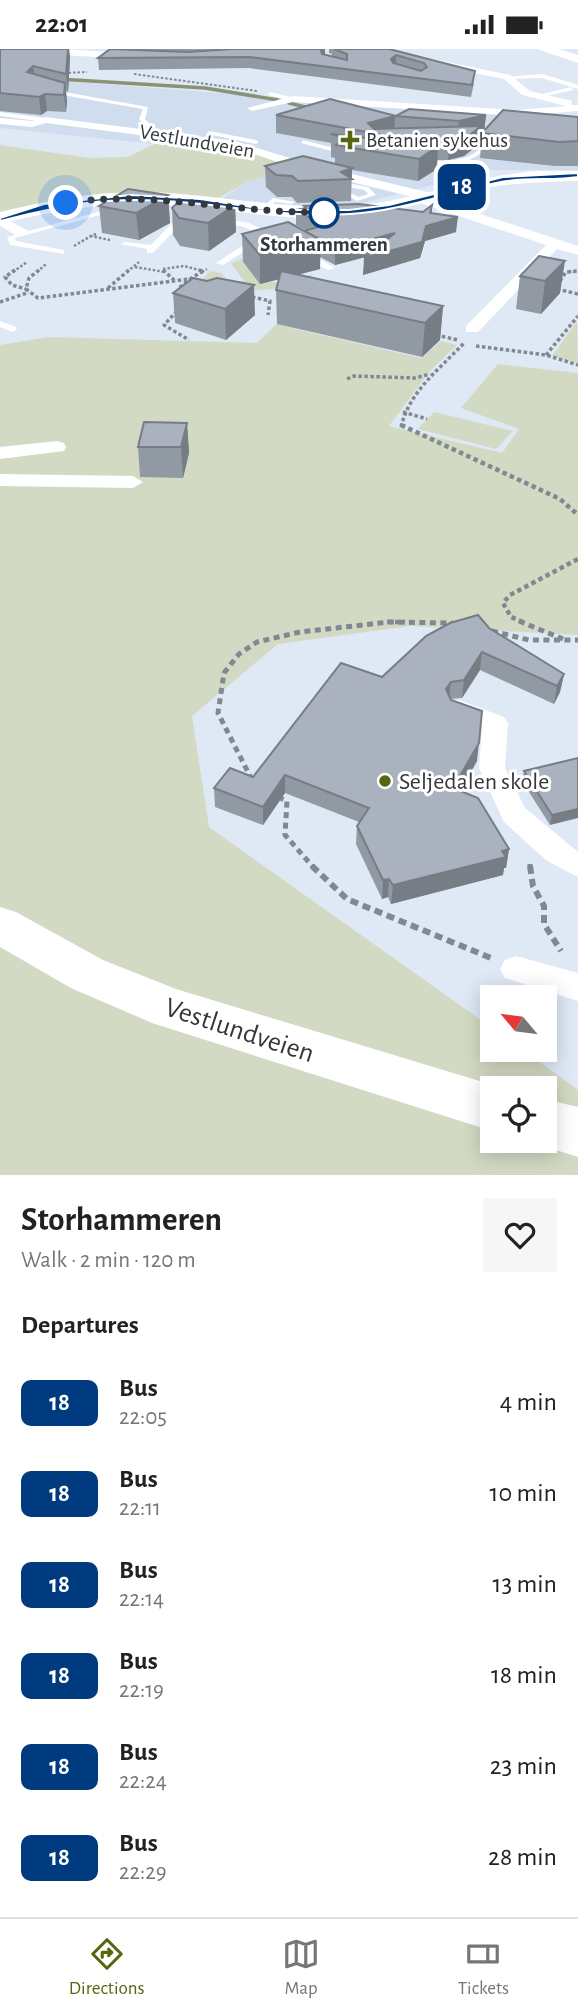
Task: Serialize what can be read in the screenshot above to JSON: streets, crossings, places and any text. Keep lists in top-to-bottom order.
{
  "streets": {
    "main road": ["Vestlundveien"]
  },
  "places": {
    "health": ["Betanien sykehus"],
    "other": ["Storhammeren", "Seljedalen skole"]
  },
  "lines": ["bus line 18"],
  "north": "top left",
  "page": {
    "status": "22:01",
    "on_map": "18",
    "heading": [
      ["Storhammeren", "Walk · 2 min · 120 m"],
      "Departures"
    ],
    "list": [
      {
        "mark": "18",
        "name": "Bus",
        "note": "22:05",
        "value": "4 min"
      },
      {
        "mark": "18",
        "name": "Bus",
        "note": "22:11",
        "value": "10 min"
      },
      {
        "mark": "18",
        "name": "Bus",
        "note": "22:14",
        "value": "13 min"
      },
      {
        "mark": "18",
        "name": "Bus",
        "note": "22:19",
        "value": "18 min"
      },
      {
        "mark": "18",
        "name": "Bus",
        "note": "22:24",
        "value": "23 min"
      },
      {
        "mark": "18",
        "name": "Bus",
        "note": "22:29",
        "value": "28 min"
      }
    ],
    "tabs": ["Directions", "Map", "Tickets"]
  }
}
